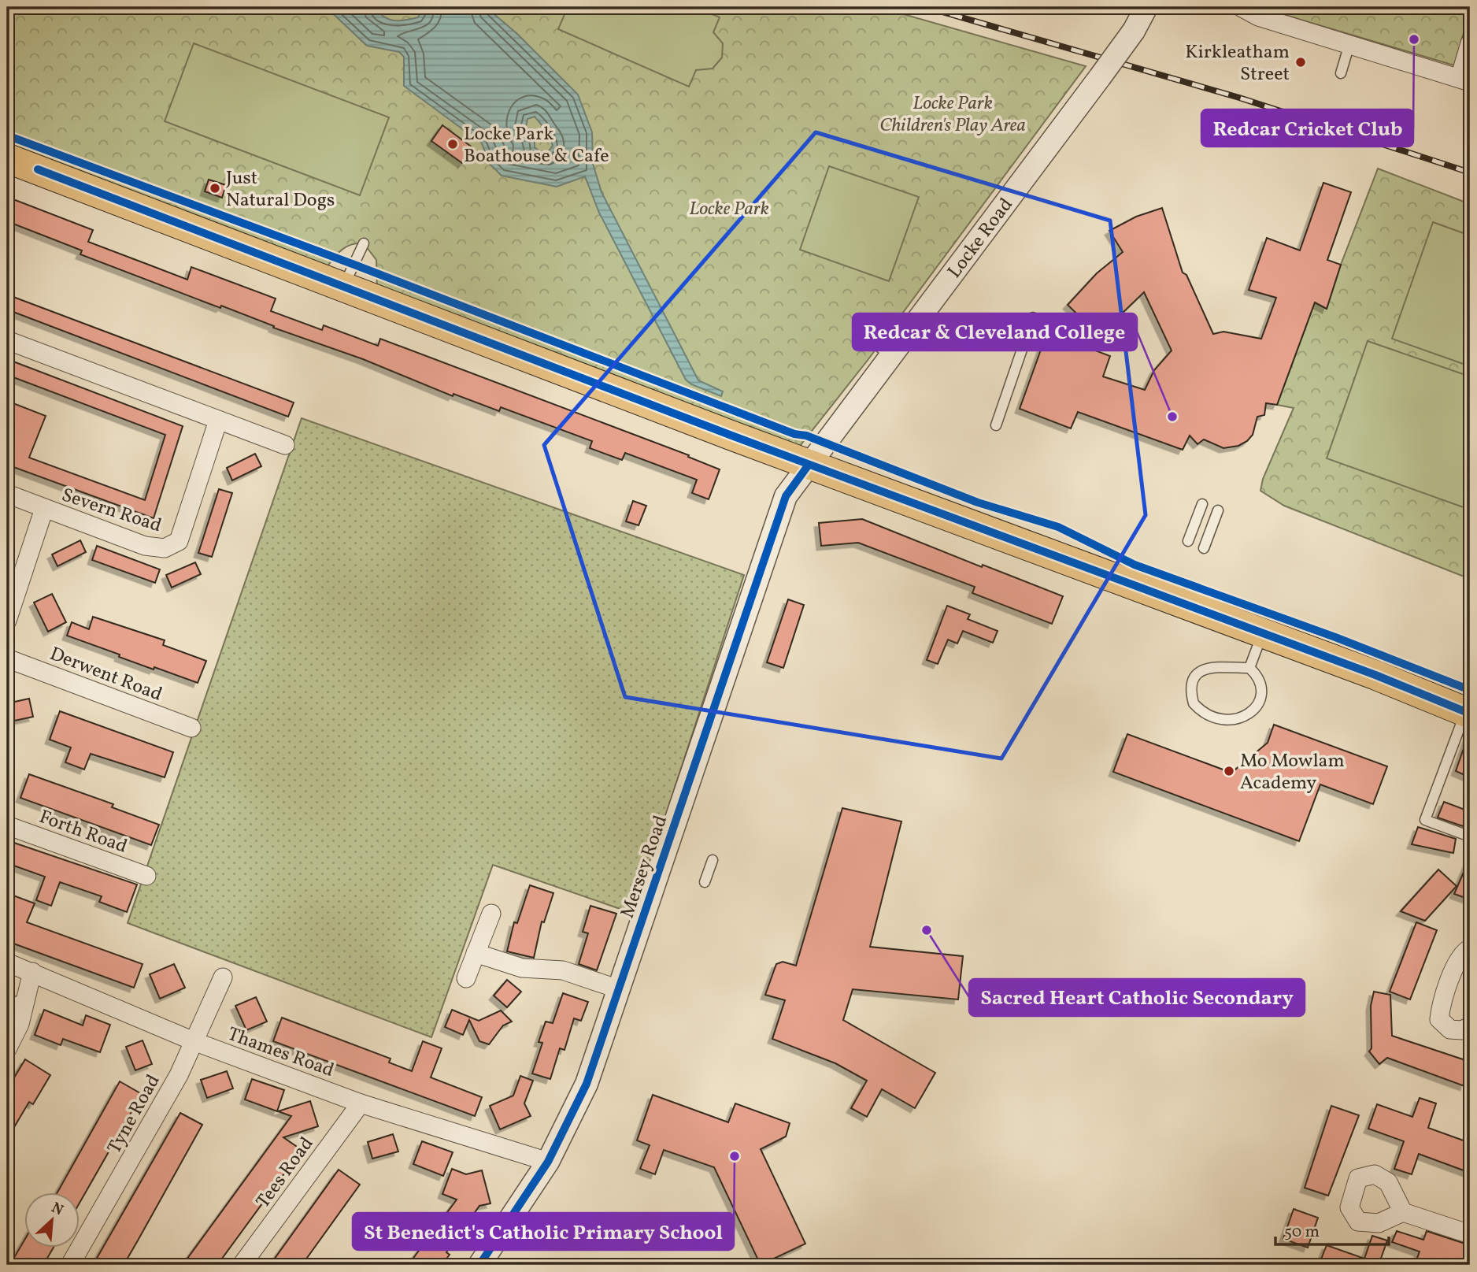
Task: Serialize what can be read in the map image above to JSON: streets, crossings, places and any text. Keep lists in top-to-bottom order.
{
  "streets": {
    "street": [
      "Locke Road",
      "Severn Road",
      "Derwent Road",
      "Forth Road",
      "Mersey Road",
      "Thames Road",
      "Tyne Road",
      "Tees Road"
    ]
  },
  "crossings": [
    ["Locke Road", "Mersey Road"],
    ["Mersey Road", "Thames Road"],
    ["Thames Road", "Tyne Road"],
    ["Thames Road", "Tees Road"]
  ],
  "parks": ["Locke Park Children's Play Area", "Locke Park"],
  "places": [
    "Redcar Cricket Club",
    "Kirkleatham Street",
    "Locke Park Boathouse & Cafe",
    "Just Natural Dogs",
    "Redcar & Cleveland College",
    "Mo Mowlam Academy",
    "Sacred Heart Catholic Secondary",
    "St Benedict's Catholic Primary School"
  ],
  "scale_bar": "50 m",
  "north": "top right"
}
